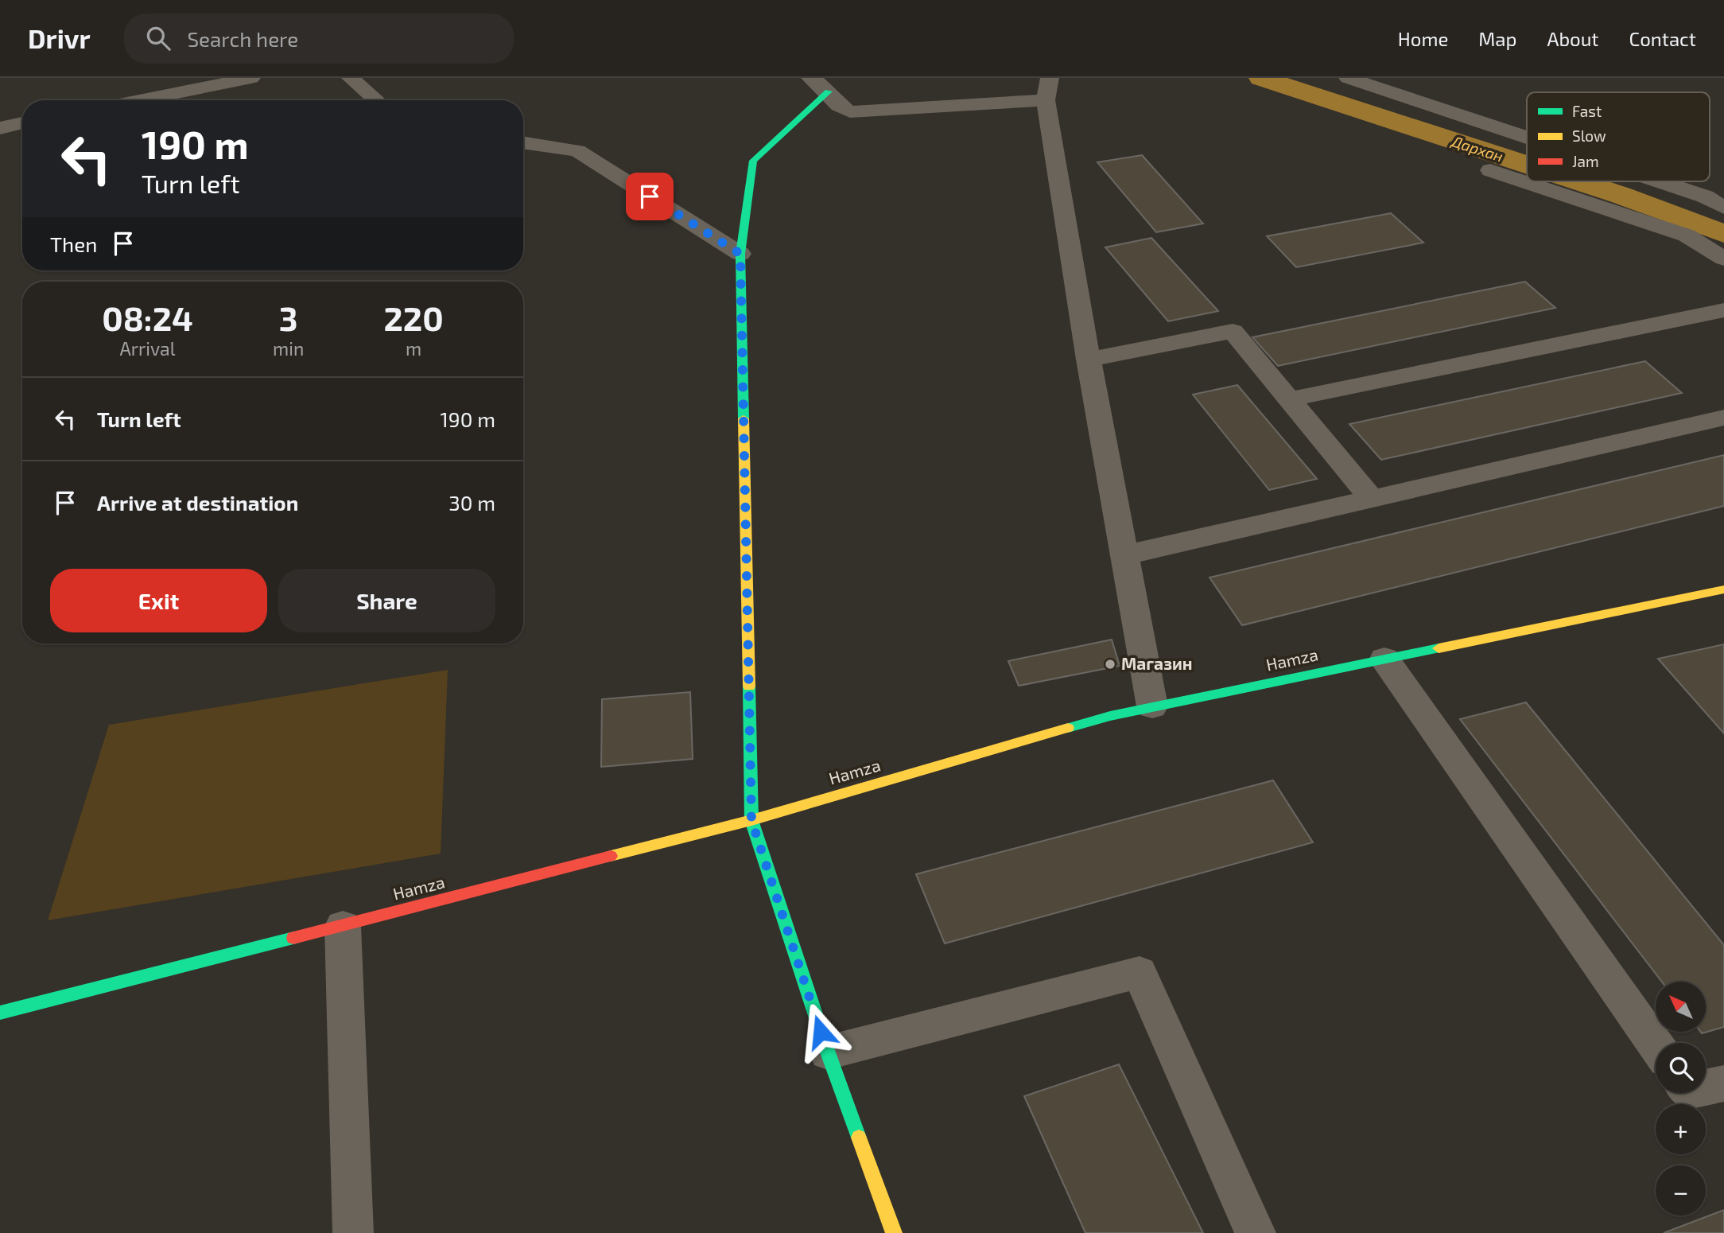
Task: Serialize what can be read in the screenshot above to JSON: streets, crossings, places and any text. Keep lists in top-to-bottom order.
{
  "streets": {
    "street": ["Hamza"]
  },
  "water": ["Дархан"],
  "places": ["Магазин"],
  "legend": ["Fast", "Slow", "Jam"],
  "north": "top left",
  "page": {
    "header": "Drivr",
    "search": "Search here",
    "nav": [
      "Home",
      "Map",
      "About",
      "Contact"
    ],
    "turn": ["190 m", "Turn left"],
    "then": "Then",
    "eta": [
      "08:24",
      "Arrival",
      "3",
      "min",
      "220",
      "m"
    ],
    "list": [
      {
        "name": "Turn left",
        "value": "190 m"
      },
      {
        "name": "Arrive at destination",
        "value": "30 m"
      }
    ],
    "buttons": ["Exit", "Share"],
    "map_buttons": ["+", "−"]
  }
}
